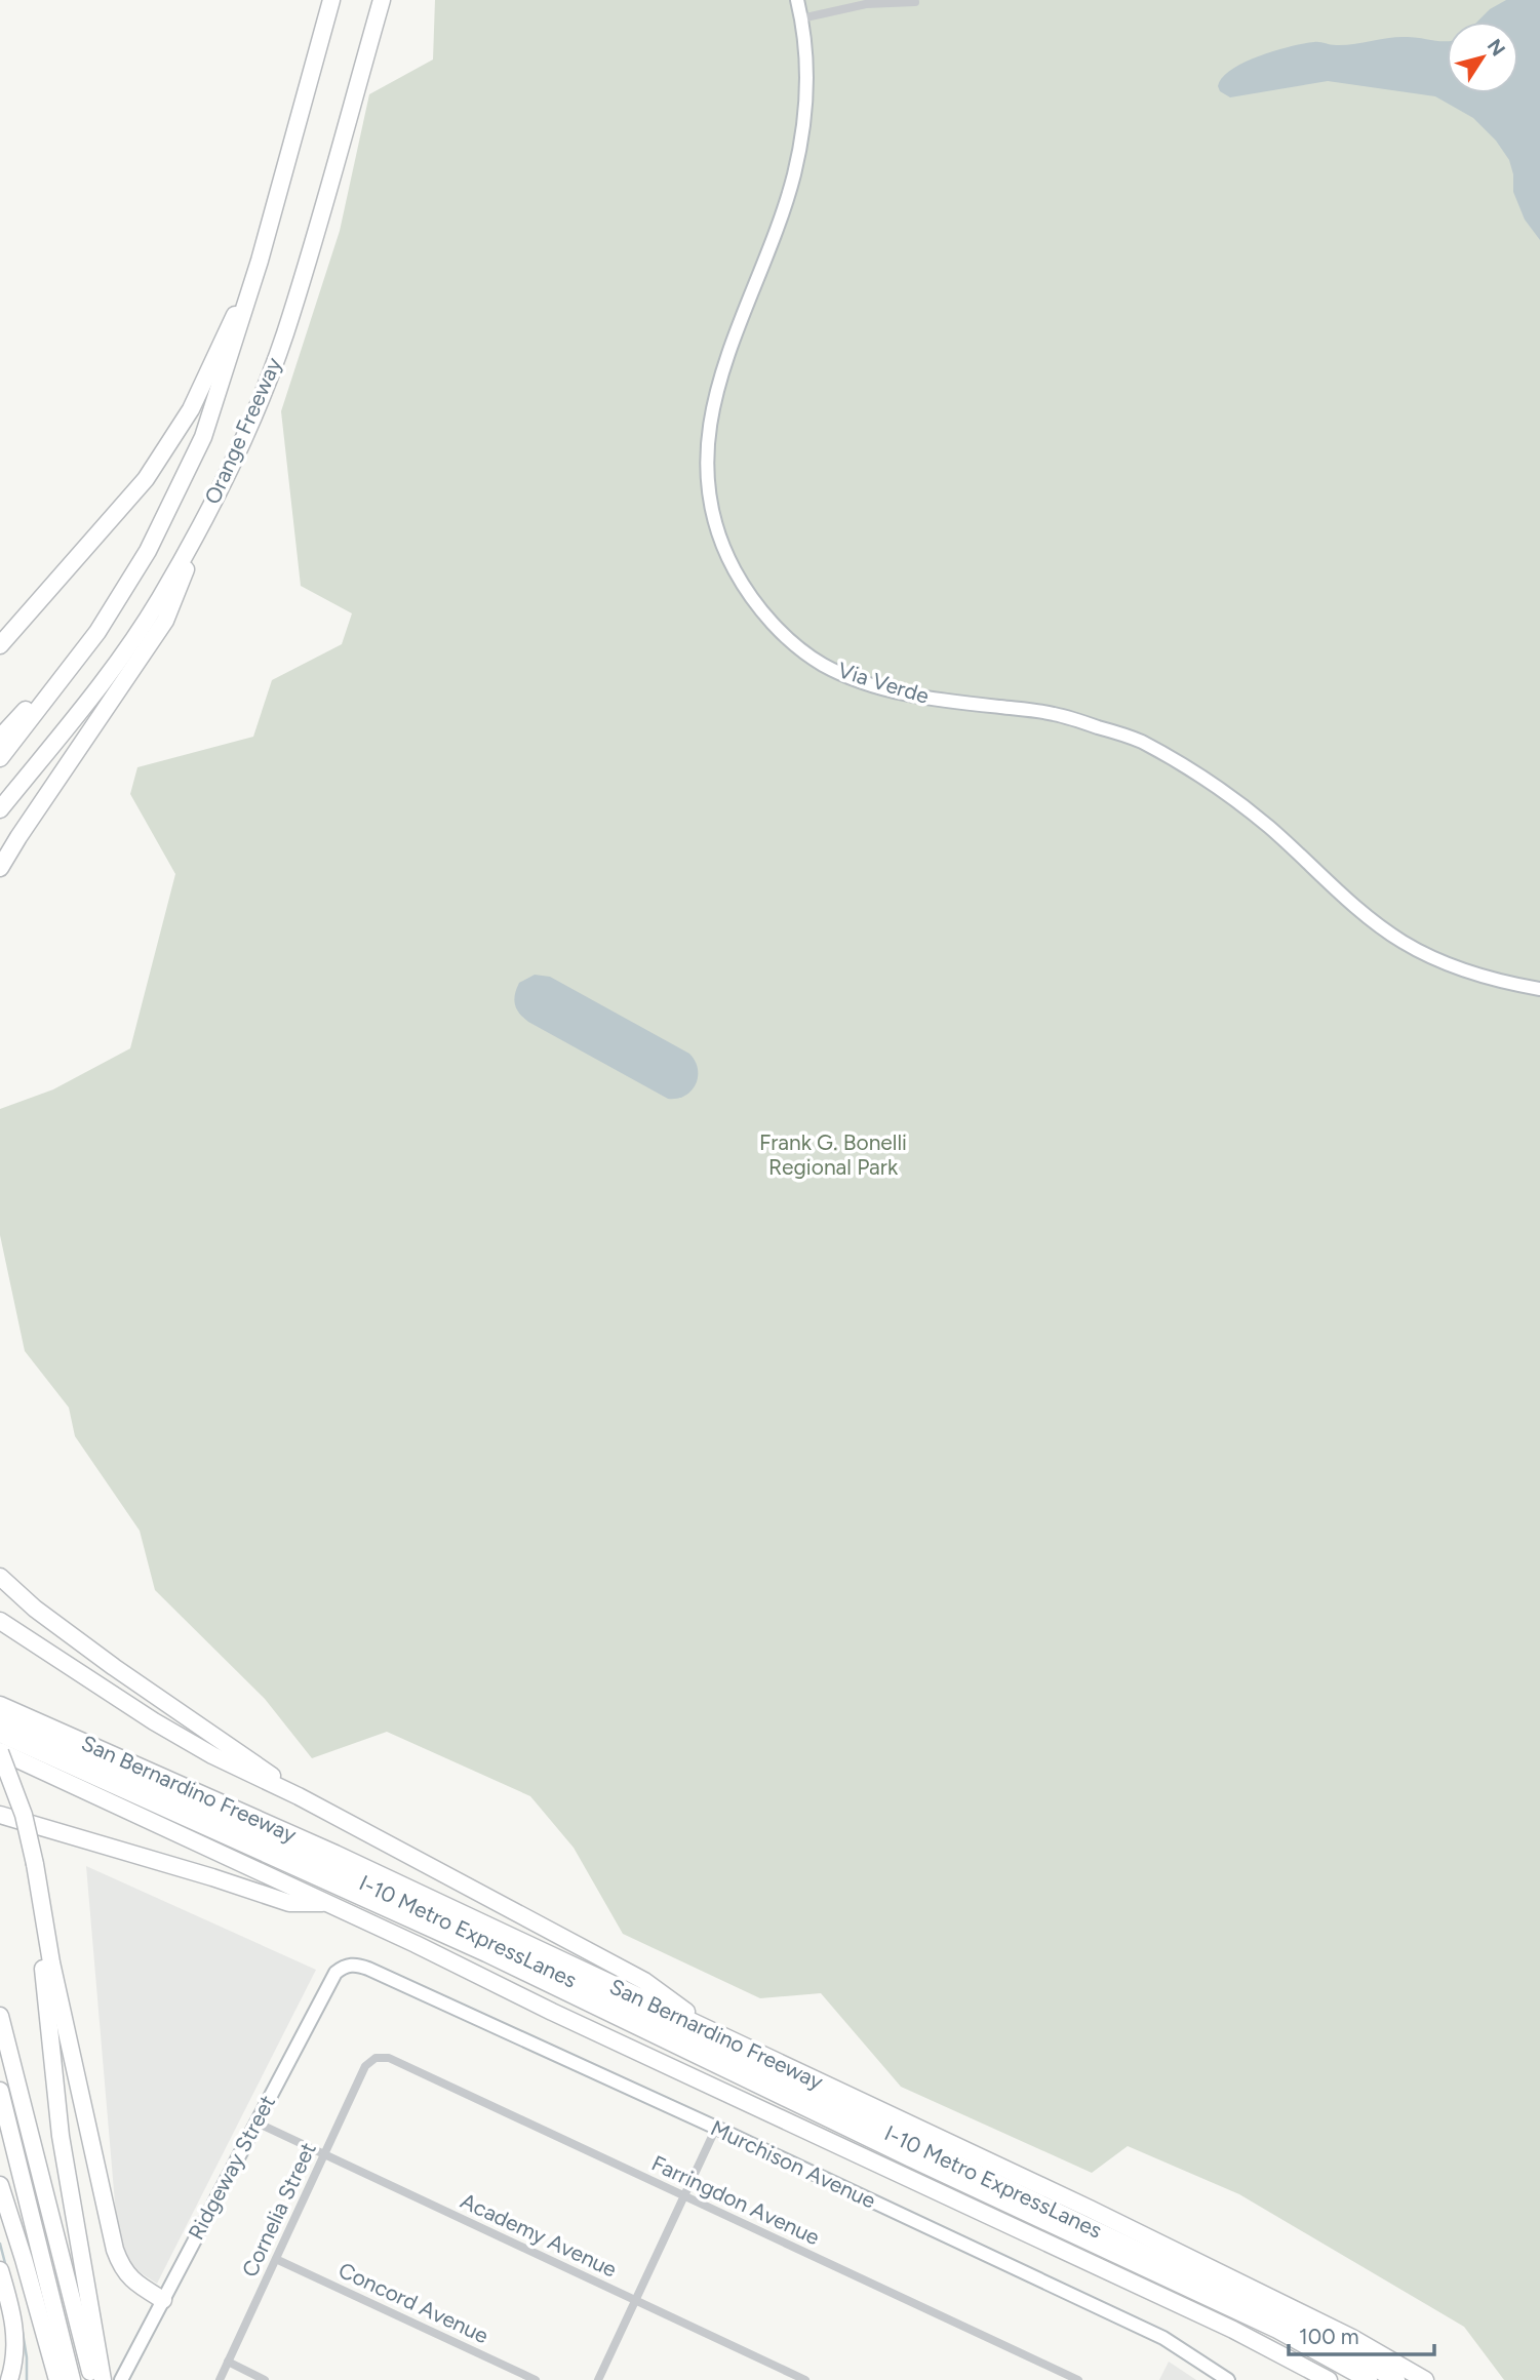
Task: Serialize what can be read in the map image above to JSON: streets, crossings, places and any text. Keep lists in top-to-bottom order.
{
  "streets": {
    "highway": ["Orange Freeway", "San Bernardino Freeway", "I-10 Metro ExpressLanes"],
    "main road": ["Via Verde", "Murchison Avenue", "Ridgeway Street"],
    "street": [
      "Farringdon Avenue",
      "Cornelia Street",
      "Academy Avenue",
      "Concord Avenue"
    ]
  },
  "crossings": [
    ["Murchison Avenue", "Ridgeway Street"],
    ["Ridgeway Street", "Academy Avenue"],
    ["Farringdon Avenue", "Cornelia Street"],
    ["Cornelia Street", "Academy Avenue"],
    ["Cornelia Street", "Concord Avenue"]
  ],
  "parks": ["Frank G. Bonelli Regional Park"],
  "scale_bar": "100 m",
  "north": "top right"
}
